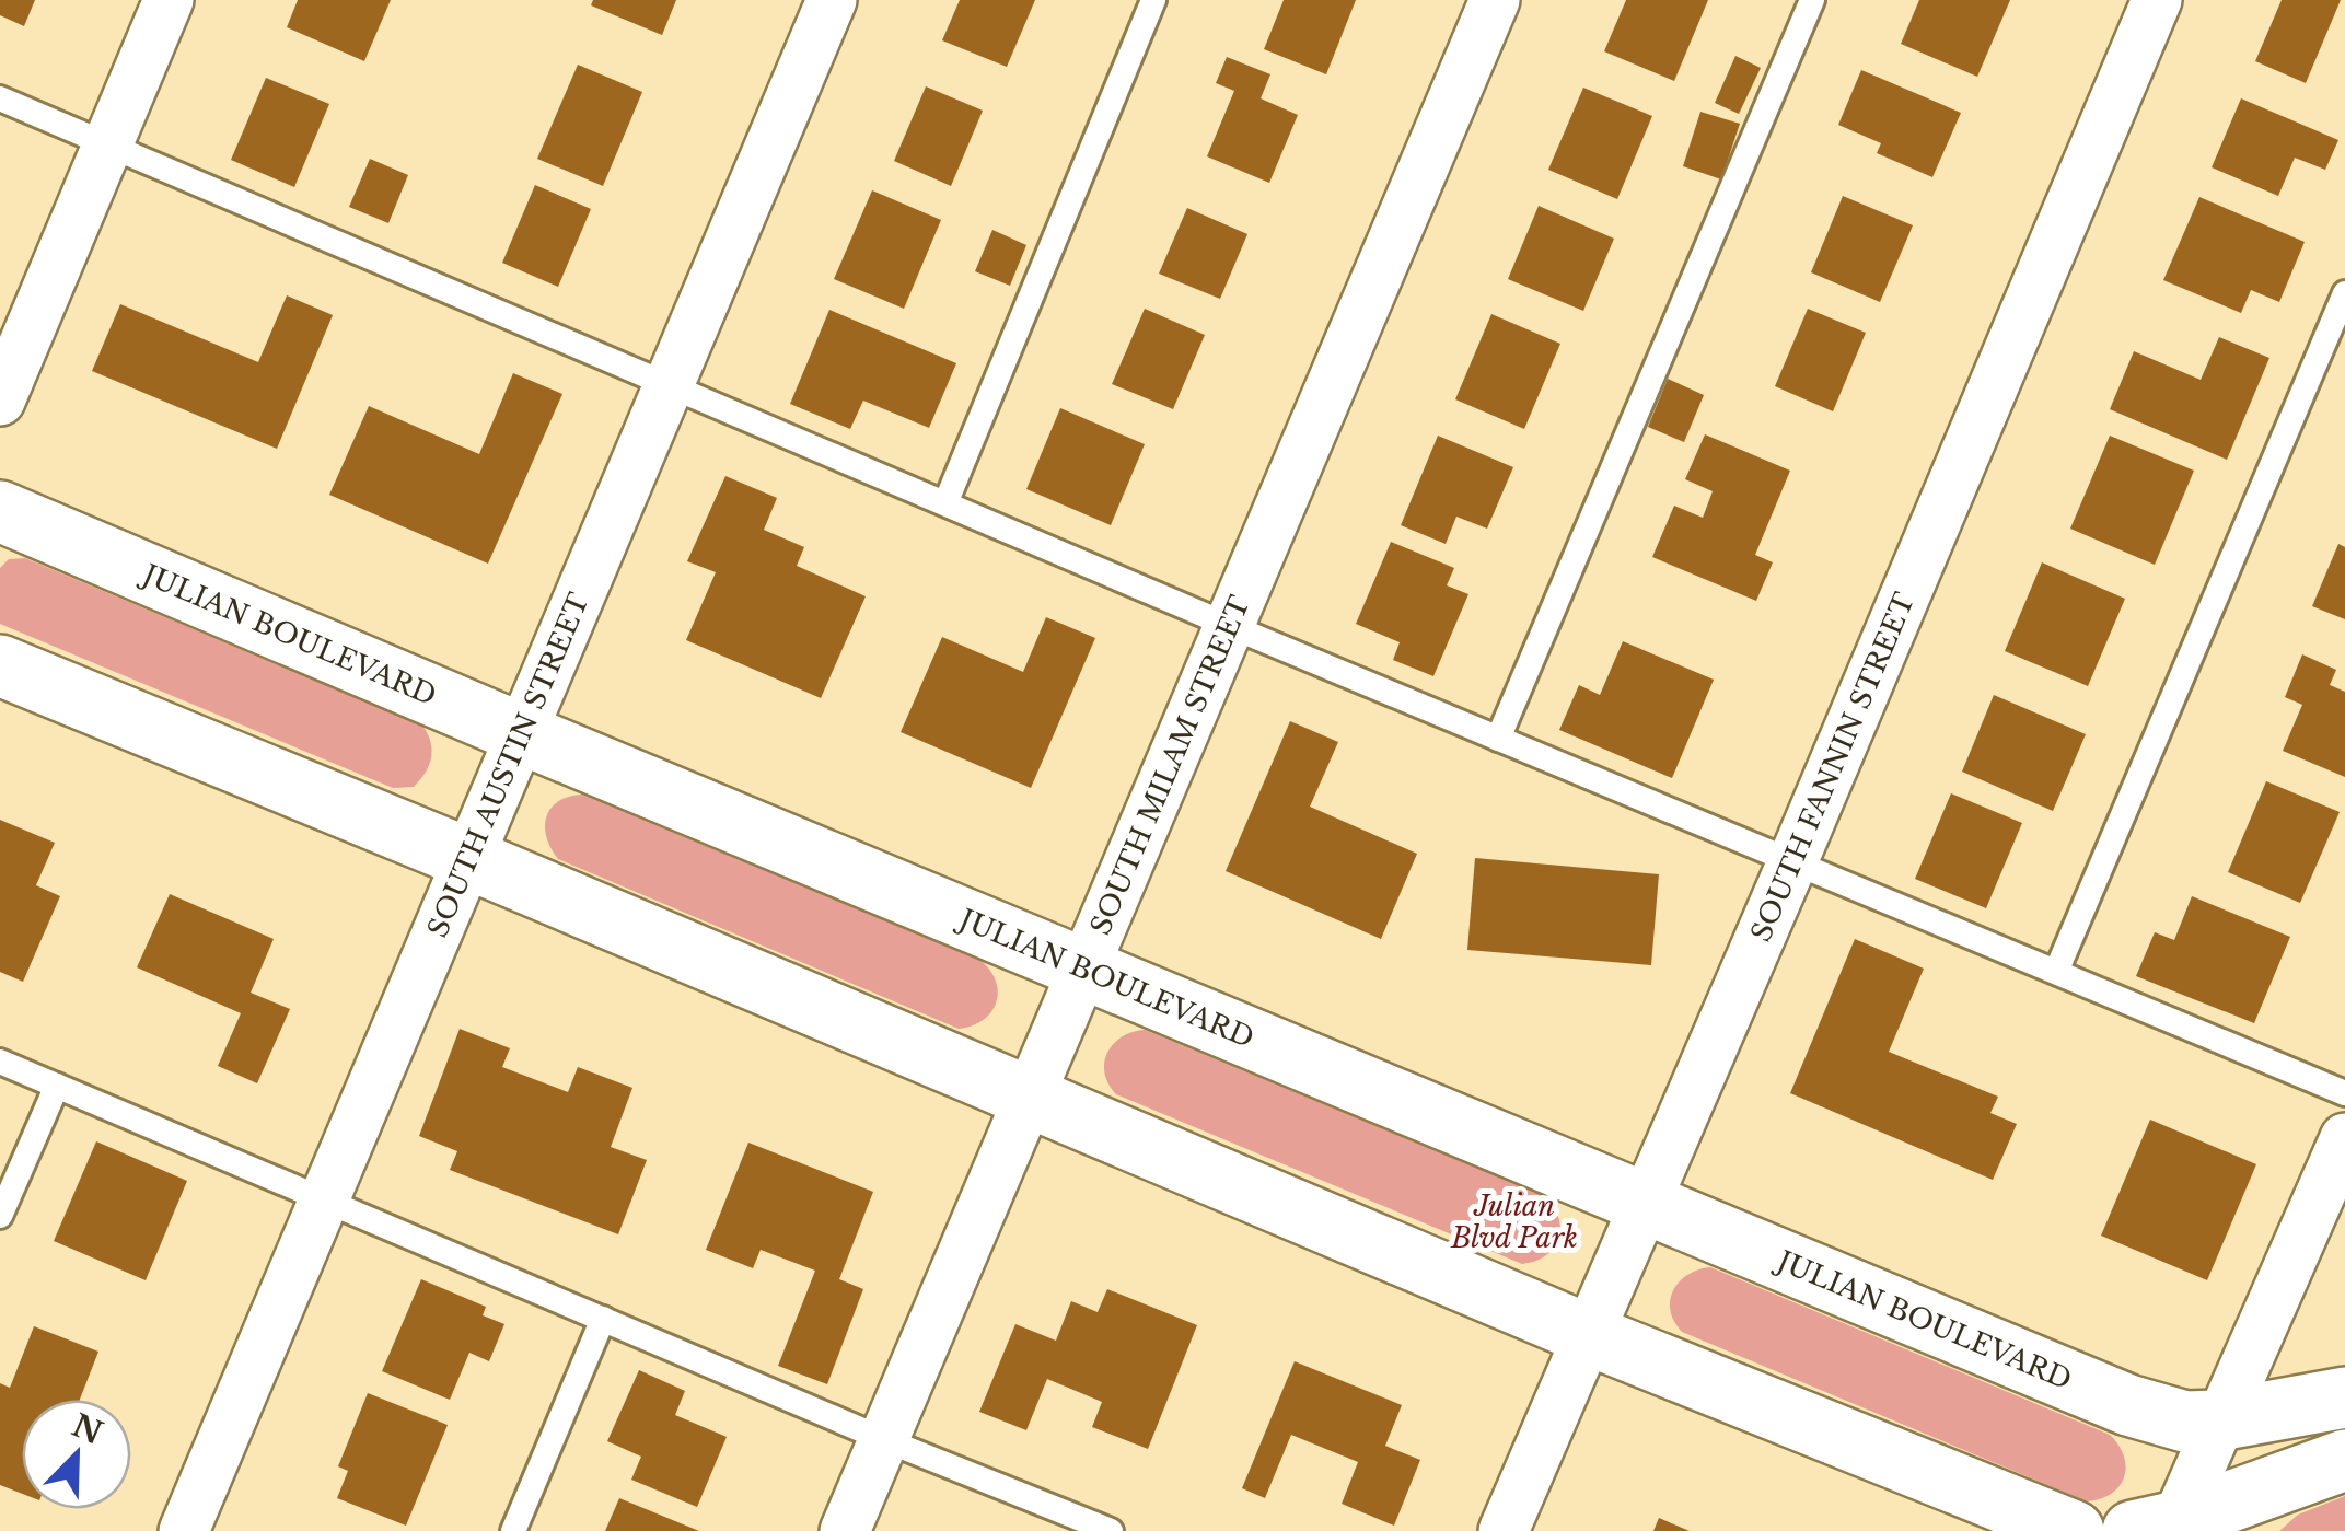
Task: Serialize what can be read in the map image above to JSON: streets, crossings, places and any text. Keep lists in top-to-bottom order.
{
  "streets": {
    "street": [
      "JULIAN BOULEVARD",
      "SOUTH AUSTIN STREET",
      "SOUTH MILAM STREET",
      "SOUTH FANNIN STREET"
    ]
  },
  "crossings": [
    ["JULIAN BOULEVARD", "SOUTH AUSTIN STREET"],
    ["JULIAN BOULEVARD", "SOUTH MILAM STREET"],
    ["JULIAN BOULEVARD", "SOUTH FANNIN STREET"]
  ],
  "parks": ["Julian Blvd Park"],
  "north": "top right"
}
